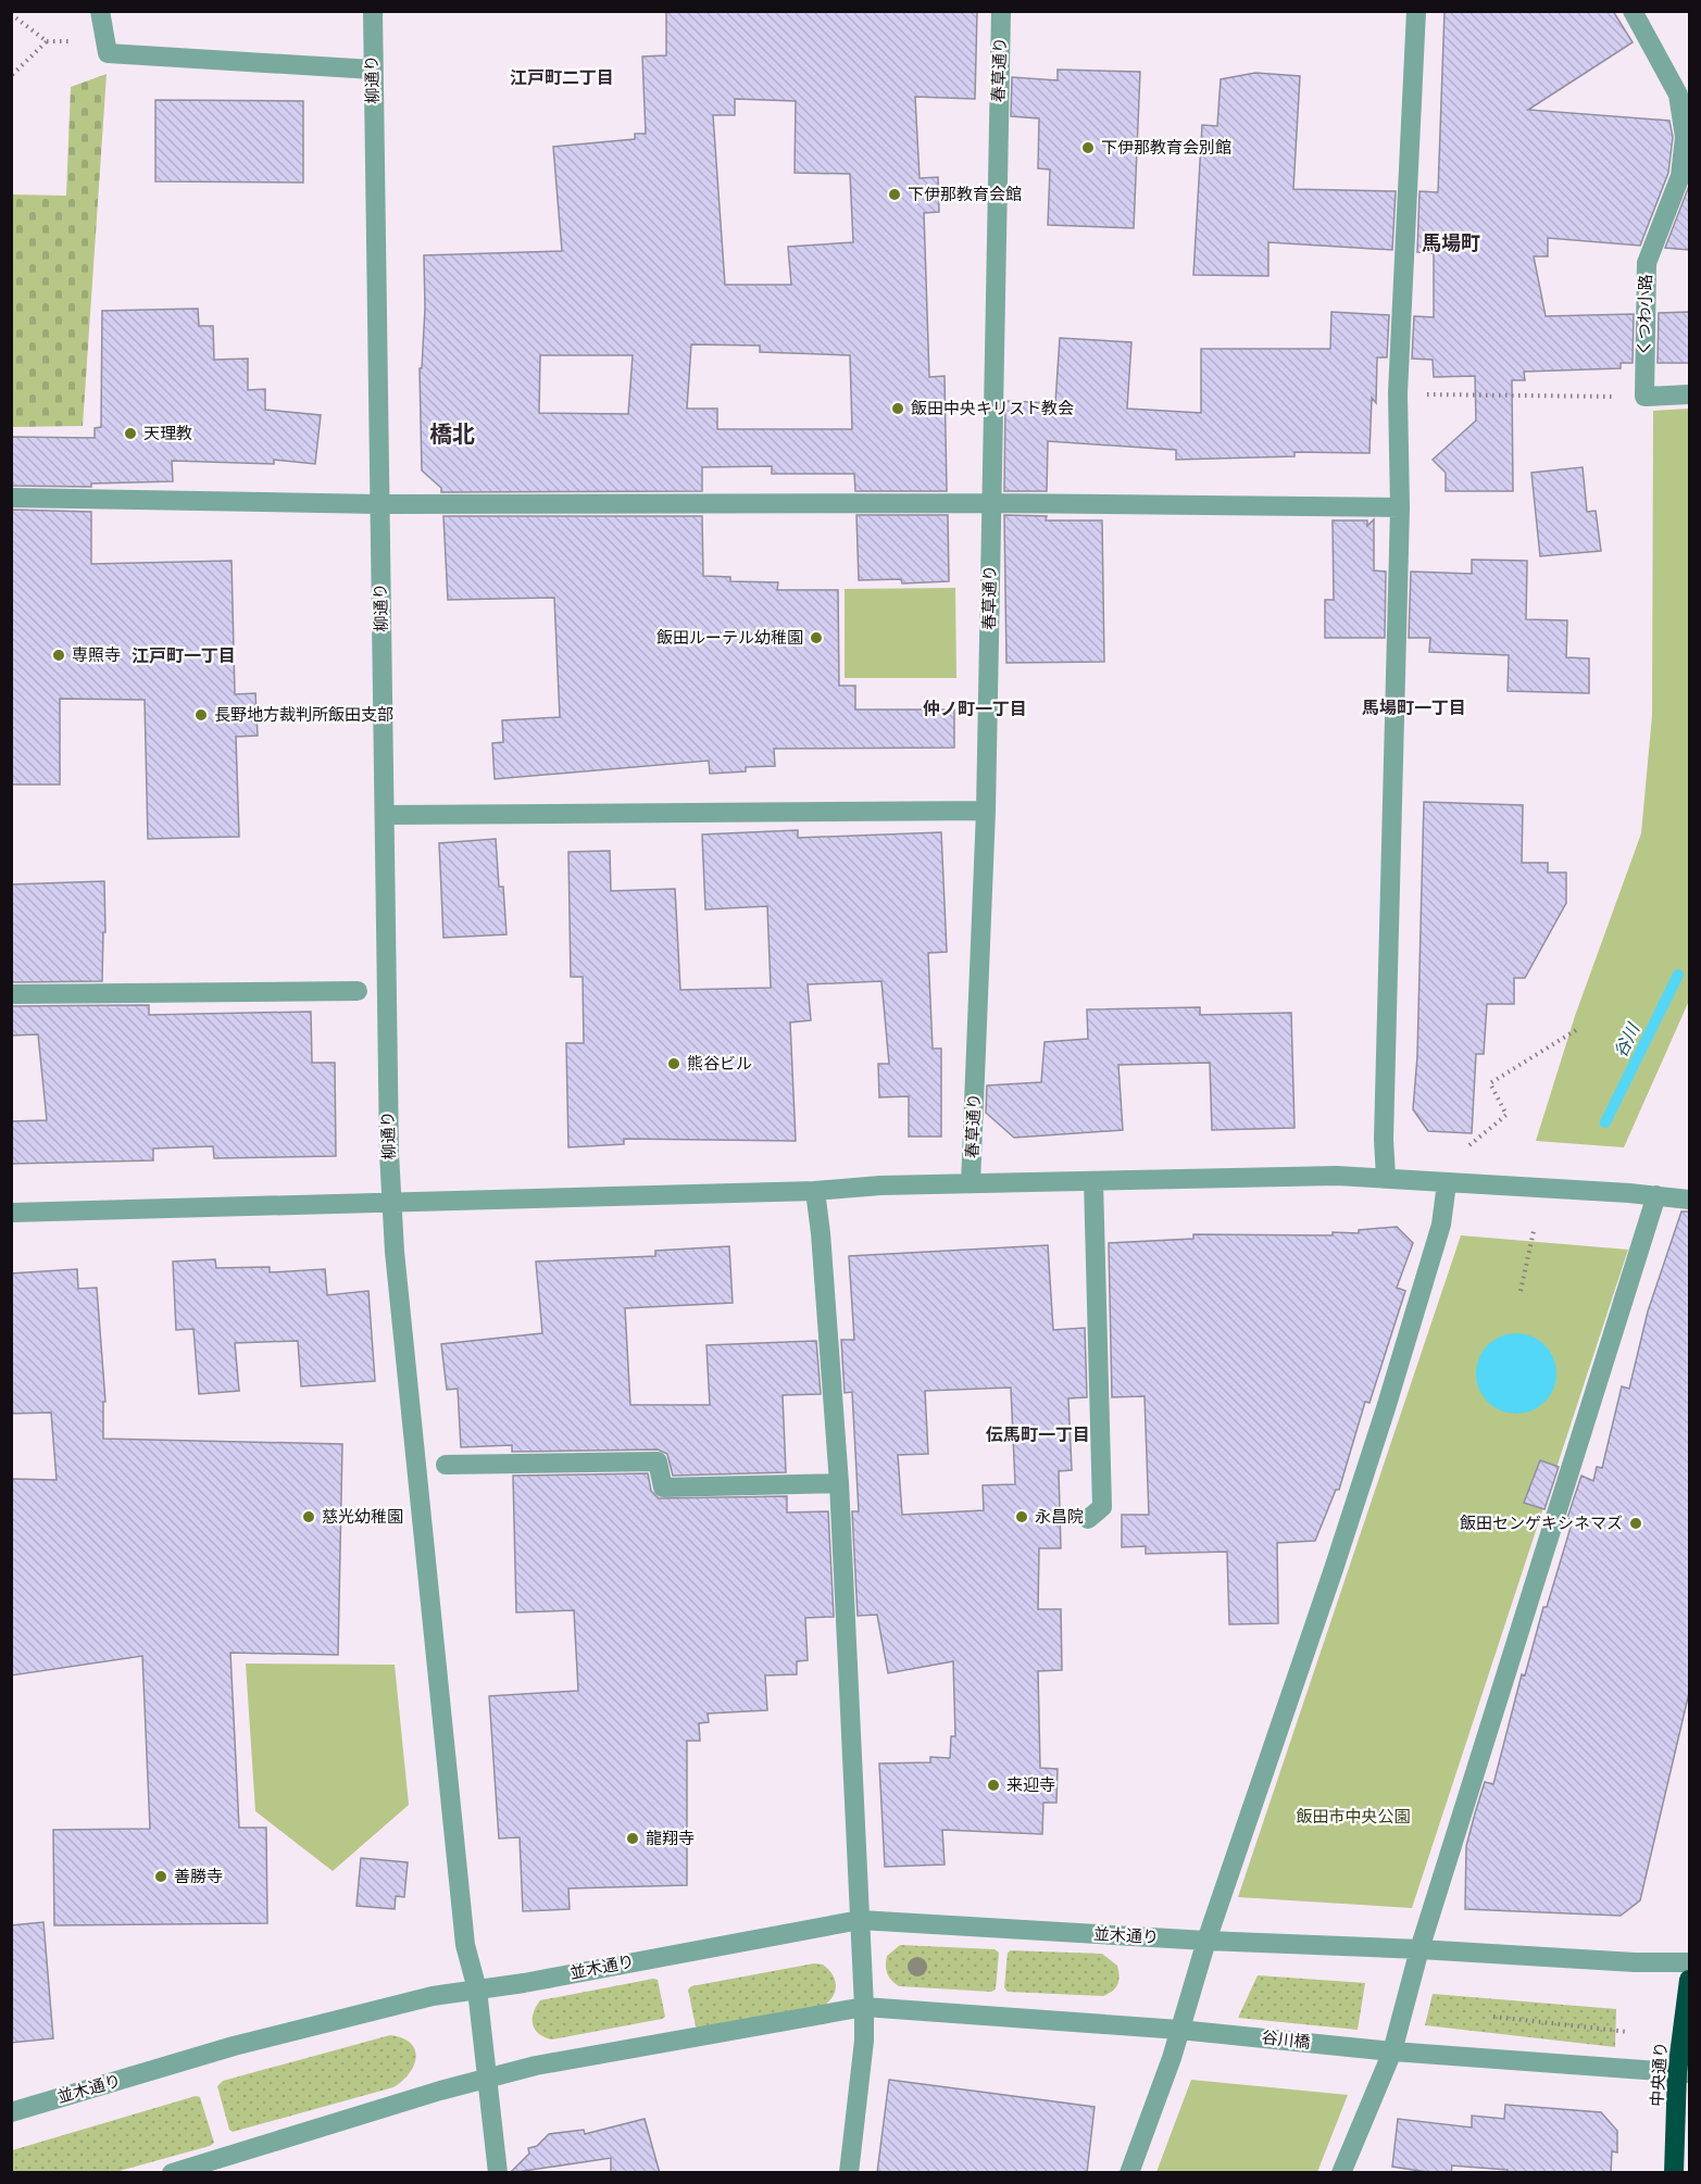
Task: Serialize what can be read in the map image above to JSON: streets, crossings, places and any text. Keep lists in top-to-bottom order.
{
  "streets": {
    "highway": ["中央通り"],
    "street": [
      "春草通り",
      "柳通り",
      "くつわ小路",
      "並木通り",
      "谷川橋"
    ]
  },
  "crossings": [
    ["柳通り", "並木通り"]
  ],
  "districts": [
    "江戸町二丁目",
    "馬場町",
    "橋北",
    "江戸町一丁目",
    "馬場町一丁目",
    "仲ノ町一丁目",
    "伝馬町一丁目"
  ],
  "water": ["谷川"],
  "parks": ["飯田市中央公園"],
  "places": [
    "下伊那教育会別館",
    "下伊那教育会館",
    "飯田中央キリスト教会",
    "天理教",
    "飯田ルーテル幼稚園",
    "専照寺",
    "長野地方裁判所飯田支部",
    "熊谷ビル",
    "慈光幼稚園",
    "永昌院",
    "飯田センゲキシネマズ",
    "来迎寺",
    "龍翔寺",
    "善勝寺"
  ]
}
